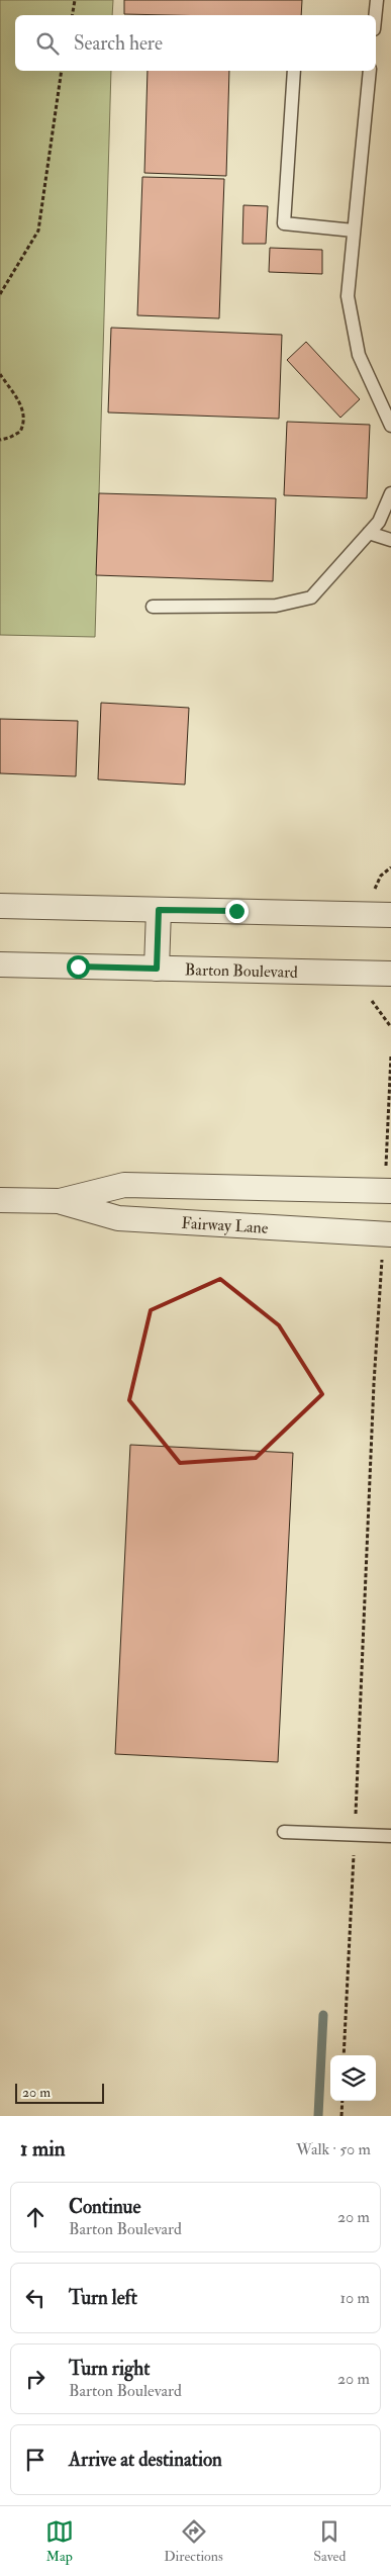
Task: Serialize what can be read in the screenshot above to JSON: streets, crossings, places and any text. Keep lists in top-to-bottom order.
{
  "streets": {
    "street": ["Barton Boulevard", "Fairway Lane"]
  },
  "scale_bar": "20 m",
  "page": {
    "search": "Search here",
    "scale": "20 m",
    "heading": ["1 min", "Walk · 50 m"],
    "list": [
      ["Continue", "Barton Boulevard", "20 m"],
      ["Turn left", "10 m"],
      ["Turn right", "Barton Boulevard", "20 m"],
      "Arrive at destination"
    ],
    "nav": ["Map", "Directions", "Saved"]
  }
}
